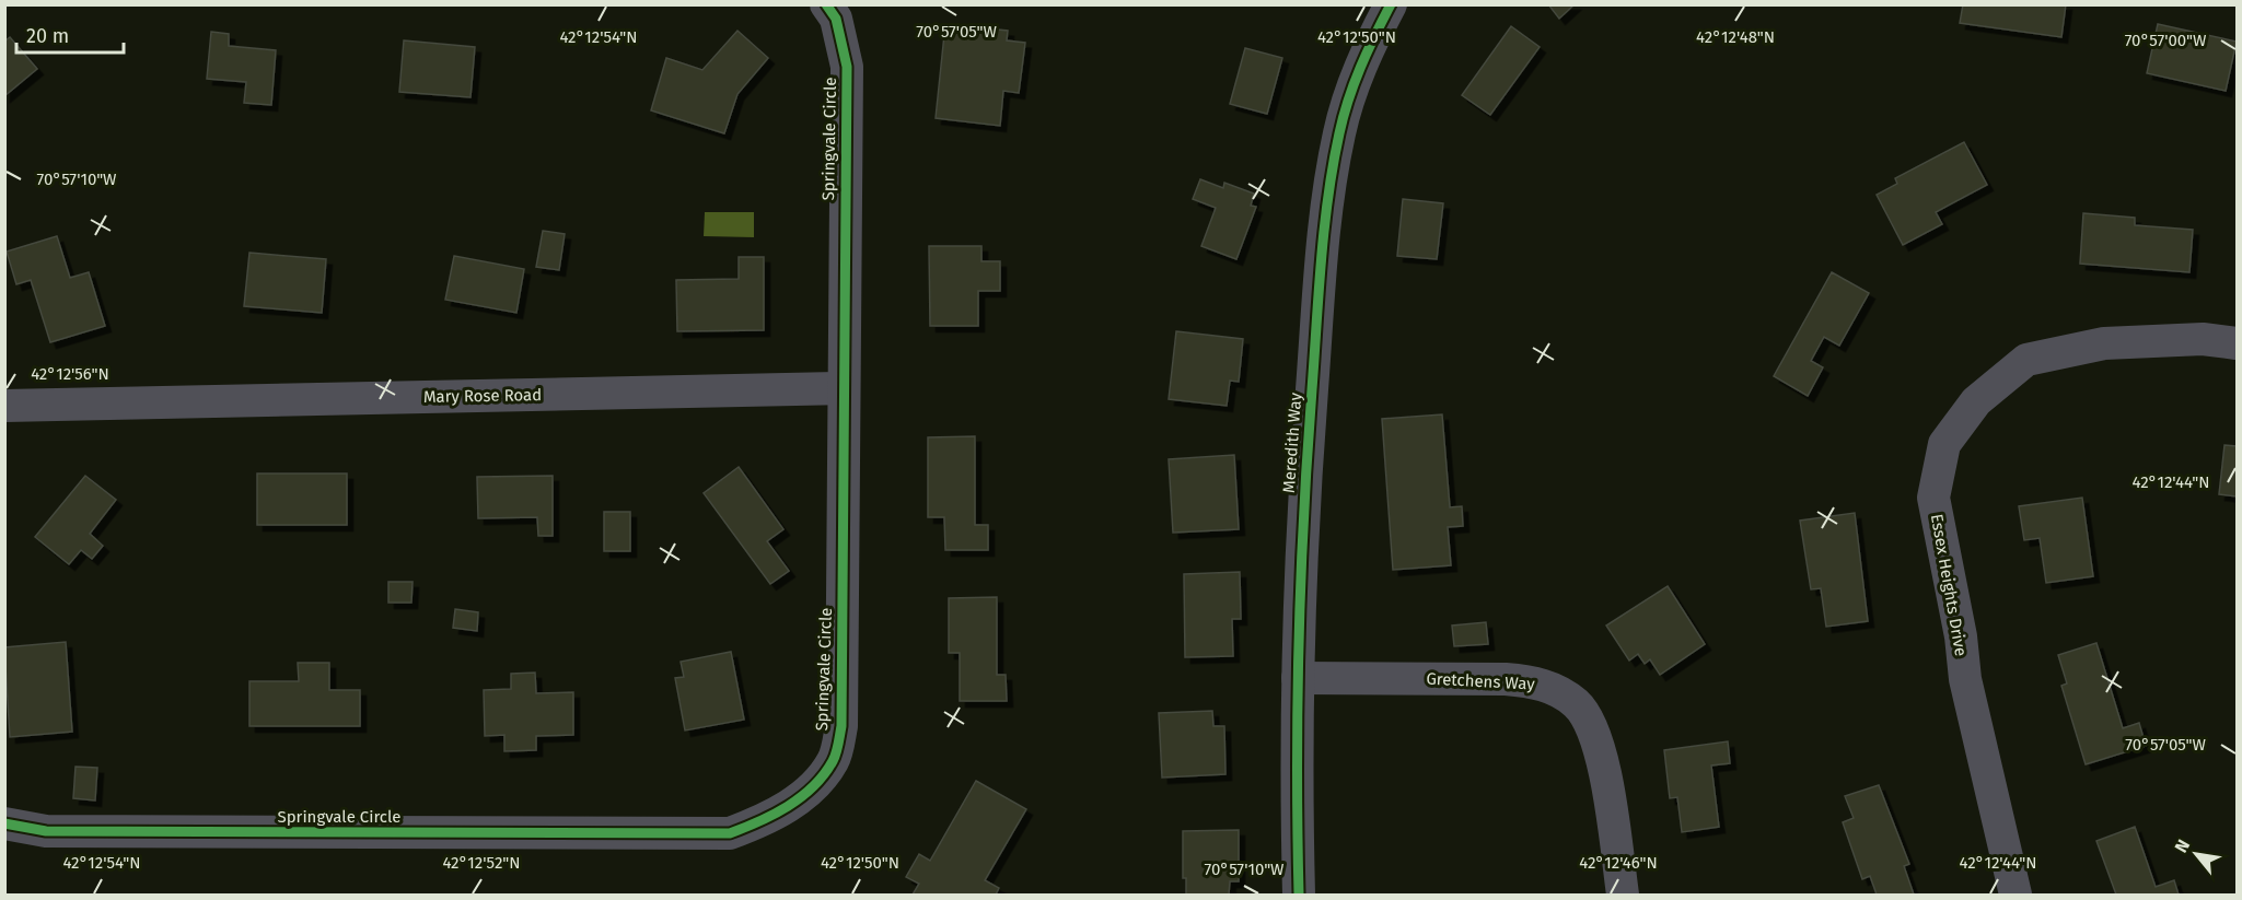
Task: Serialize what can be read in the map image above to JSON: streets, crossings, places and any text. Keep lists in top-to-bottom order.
{
  "streets": {
    "street": [
      "Springvale Circle",
      "Mary Rose Road",
      "Meredith Way",
      "Essex Heights Drive",
      "Gretchens Way"
    ]
  },
  "crossings": [
    ["Springvale Circle", "Mary Rose Road"],
    ["Meredith Way", "Gretchens Way"]
  ],
  "scale_bar": "20 m",
  "north": "top left",
  "coordinates": [
    "70°57'05\"W",
    "42°12'54\"N",
    "42°12'50\"N",
    "42°12'48\"N",
    "70°57'00\"W",
    "70°57'10\"W",
    "42°12'56\"N",
    "42°12'44\"N",
    "42°12'52\"N",
    "42°12'46\"N"
  ]
}
